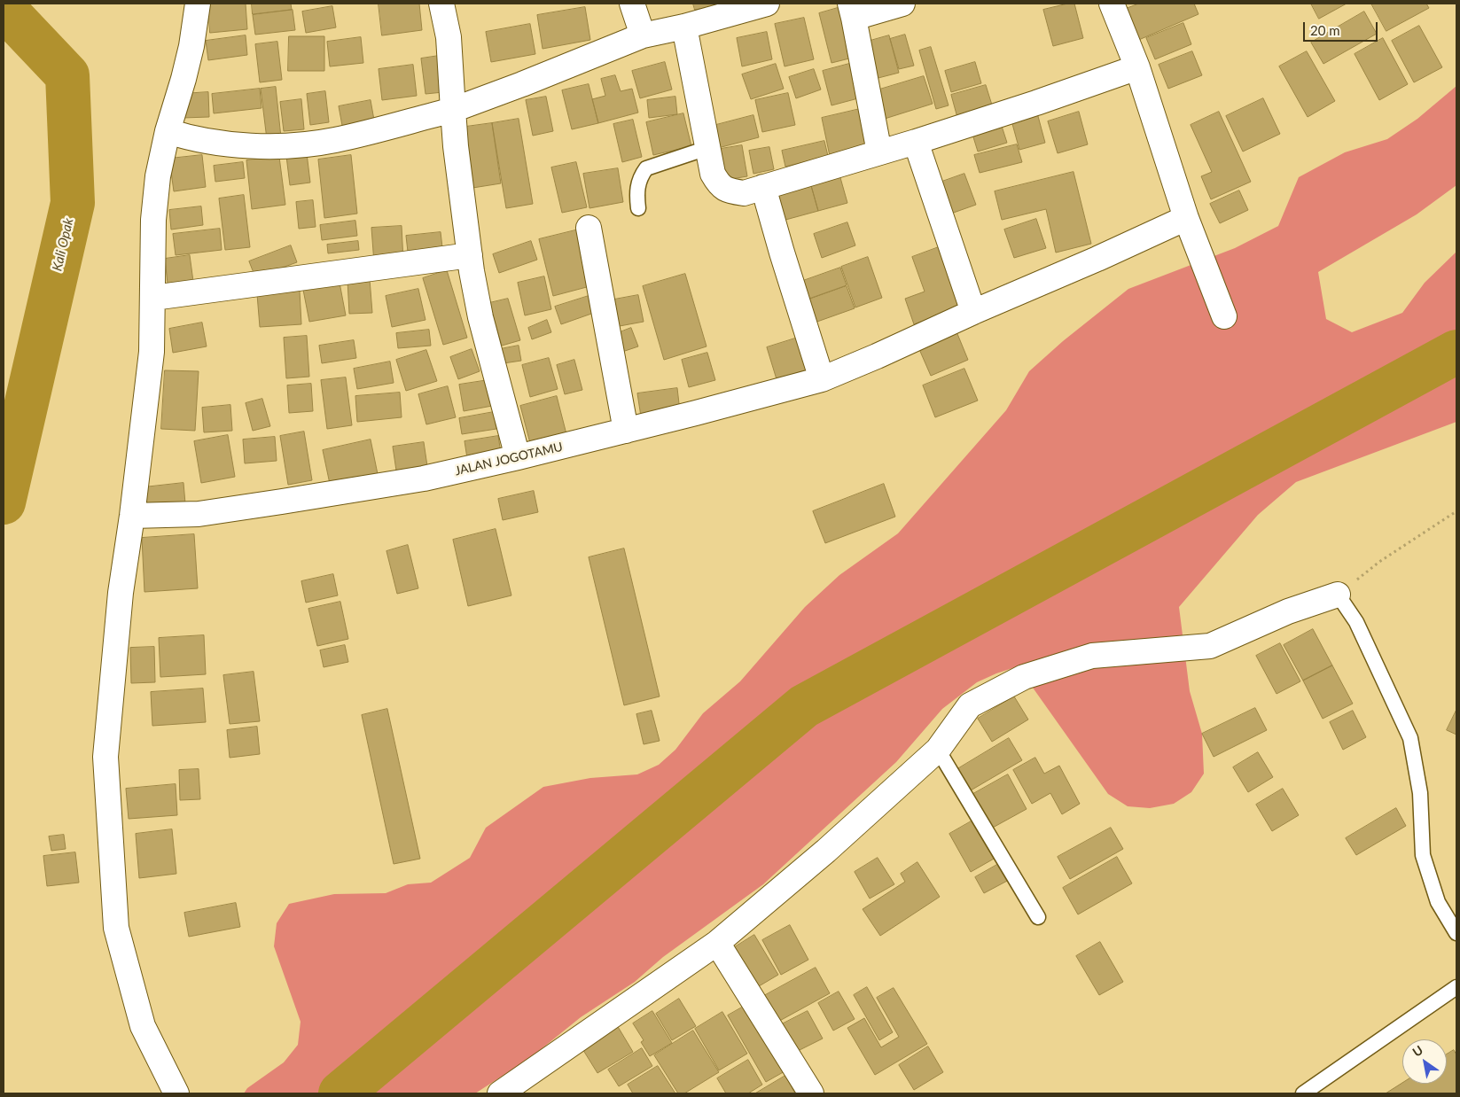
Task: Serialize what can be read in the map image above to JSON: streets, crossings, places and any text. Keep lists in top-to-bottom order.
{
  "streets": {
    "street": ["JALAN JOGOTAMU"]
  },
  "water": ["Kali Opak"],
  "scale_bar": "20 m",
  "north": "top left"
}
